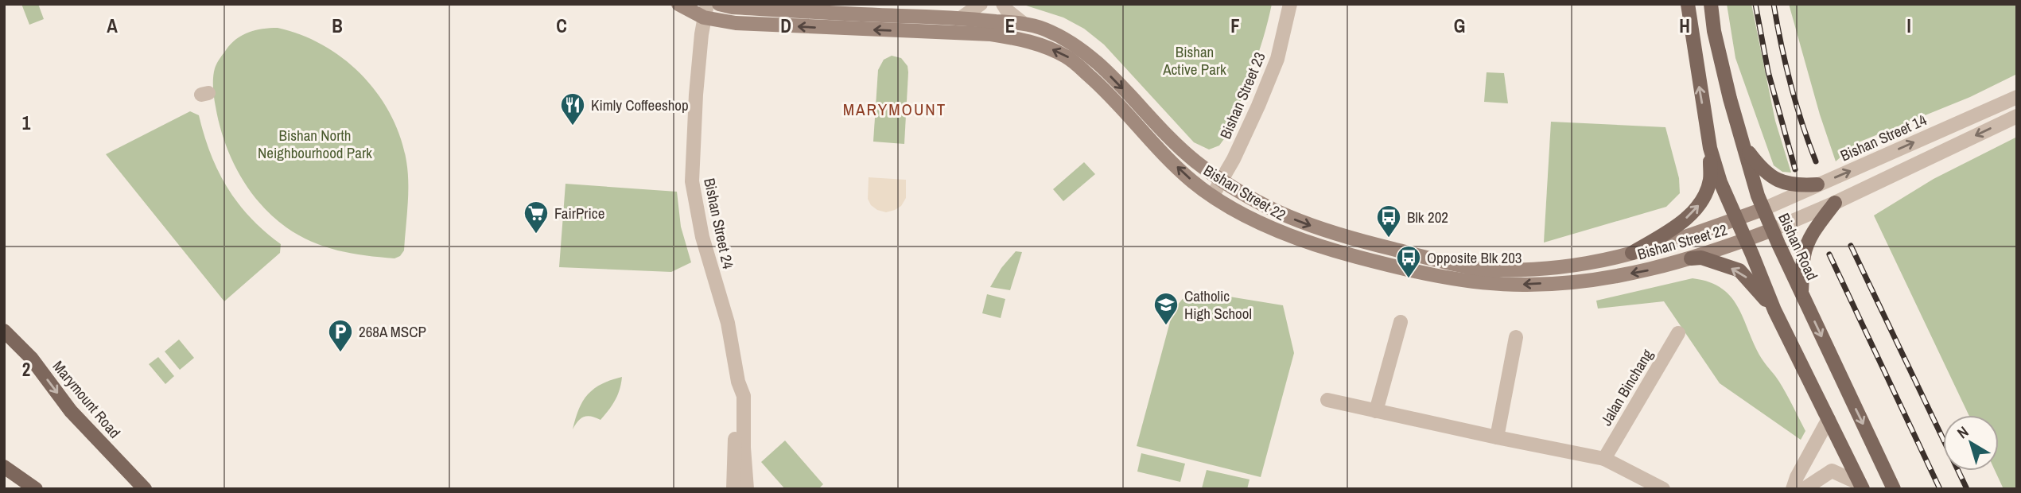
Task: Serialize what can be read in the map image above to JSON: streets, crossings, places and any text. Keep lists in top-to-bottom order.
{
  "streets": {
    "main road": ["Bishan Street 22", "Bishan Road", "Marymount Road"],
    "street": [
      "Bishan Street 23",
      "Bishan Street 14",
      "Bishan Street 24",
      "Jalan Binchang"
    ]
  },
  "crossings": [
    ["Bishan Street 23", "Bishan Street 22"],
    ["Bishan Street 14", "Bishan Street 22"],
    ["Bishan Street 14", "Bishan Road"],
    ["Bishan Street 22", "Bishan Street 24"],
    ["Bishan Street 22", "Bishan Road"]
  ],
  "one_way": ["Marymount Road"],
  "districts": ["MARYMOUNT"],
  "parks": ["Bishan Active Park", "Bishan North Neighbourhood Park"],
  "places": {
    "restaurant": ["Kimly Coffeeshop"],
    "supermarket": ["FairPrice"],
    "bus stop": ["Blk 202", "Opposite Blk 203"],
    "school or university": ["Catholic High School"],
    "parking": ["268A MSCP"]
  },
  "north": "top left",
  "grid": {
    "columns": [
      "A",
      "B",
      "C",
      "D",
      "E",
      "F",
      "G",
      "H",
      "I"
    ],
    "rows": ["1", "2"]
  }
}
